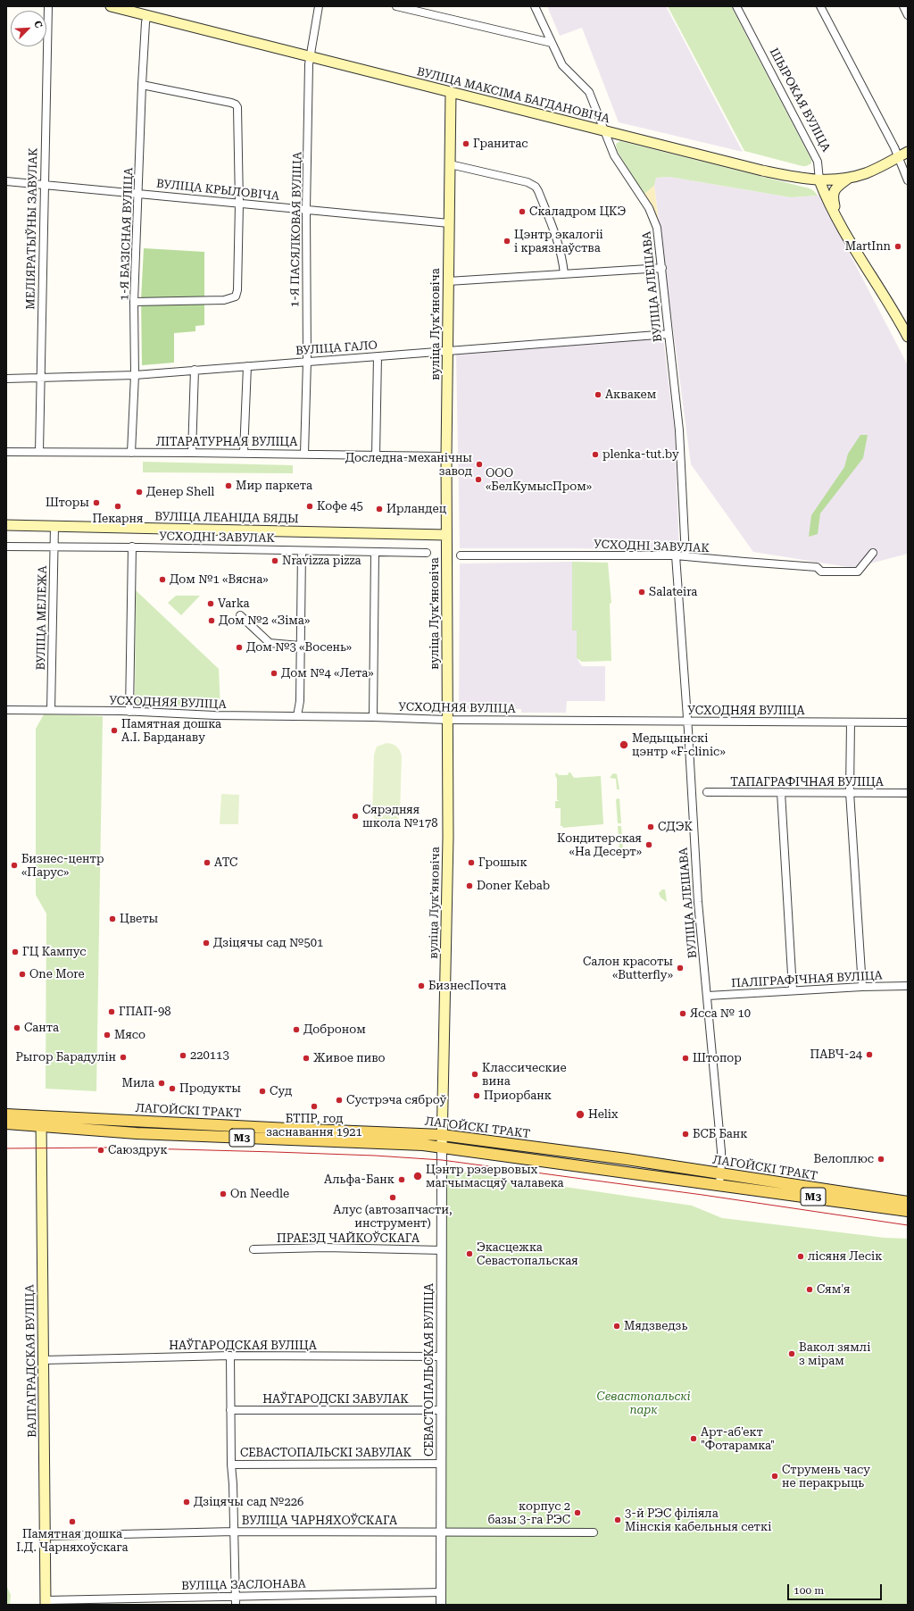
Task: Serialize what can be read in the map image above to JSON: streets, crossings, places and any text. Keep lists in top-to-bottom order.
{
  "streets": {
    "main road": [
      "ВУЛІЦА МАКСІМА БАГДАНОВІЧА",
      "ШЫРОКАЯ ВУЛІЦА",
      "вуліца Лукʼяновіча",
      "ВУЛІЦА ЛЕАНІДА БЯДЫ",
      "ЛАГОЙСКІ ТРАКТ",
      "М3",
      "ВАЛГАГРАДСКАЯ ВУЛІЦА",
      "СЕВАСТОПАЛЬСКАЯ ВУЛІЦА"
    ],
    "street": [
      "ВУЛІЦА КРЫЛОВІЧА",
      "МЕЛІЯРАТЫЎНЫ ЗАВУЛАК",
      "1-Я ПАСЯЛКОВАЯ ВУЛІЦА",
      "1-Я БАЗІСНАЯ ВУЛІЦА",
      "ВУЛІЦА АЛЕШАВА",
      "ВУЛІЦА ГАЛО",
      "ЛІТАРАТУРНАЯ ВУЛІЦА",
      "УСХОДНІ ЗАВУЛАК",
      "ВУЛІЦА МЕЛЕЖА",
      "УСХОДНЯЯ ВУЛІЦА",
      "ТАПАГРАФІЧНАЯ ВУЛІЦА",
      "ПАЛІГРАФІЧНАЯ ВУЛІЦА",
      "ПРАЕЗД ЧАЙКОЎСКАГА",
      "НАЎГАРОДСКАЯ ВУЛІЦА",
      "НАЎГАРОДСКІ ЗАВУЛАК",
      "СЕВАСТОПАЛЬСКІ ЗАВУЛАК",
      "ВУЛІЦА ЧАРНЯХОЎСКАГА",
      "ВУЛІЦА ЗАСЛОНАВА"
    ]
  },
  "crossings": [
    ["ВУЛІЦА МАКСІМА БАГДАНОВІЧА", "ШЫРОКАЯ ВУЛІЦА"],
    ["ВУЛІЦА МАКСІМА БАГДАНОВІЧА", "1-Я ПАСЯЛКОВАЯ ВУЛІЦА"],
    ["ВУЛІЦА МАКСІМА БАГДАНОВІЧА", "1-Я БАЗІСНАЯ ВУЛІЦА"],
    ["ВУЛІЦА МАКСІМА БАГДАНОВІЧА", "ВУЛІЦА АЛЕШАВА"],
    ["ВУЛІЦА МАКСІМА БАГДАНОВІЧА", "вуліца Лукʼяновіча"],
    ["ВУЛІЦА КРЫЛОВІЧА", "МЕЛІЯРАТЫЎНЫ ЗАВУЛАК"],
    ["ВУЛІЦА КРЫЛОВІЧА", "1-Я ПАСЯЛКОВАЯ ВУЛІЦА"],
    ["ВУЛІЦА КРЫЛОВІЧА", "1-Я БАЗІСНАЯ ВУЛІЦА"],
    ["ВУЛІЦА КРЫЛОВІЧА", "вуліца Лукʼяновіча"],
    ["МЕЛІЯРАТЫЎНЫ ЗАВУЛАК", "ВУЛІЦА ГАЛО"],
    ["МЕЛІЯРАТЫЎНЫ ЗАВУЛАК", "ЛІТАРАТУРНАЯ ВУЛІЦА"],
    ["1-Я ПАСЯЛКОВАЯ ВУЛІЦА", "ВУЛІЦА ГАЛО"],
    ["1-Я ПАСЯЛКОВАЯ ВУЛІЦА", "ЛІТАРАТУРНАЯ ВУЛІЦА"],
    ["1-Я БАЗІСНАЯ ВУЛІЦА", "ВУЛІЦА ГАЛО"],
    ["1-Я БАЗІСНАЯ ВУЛІЦА", "ЛІТАРАТУРНАЯ ВУЛІЦА"],
    ["ВУЛІЦА АЛЕШАВА", "ВУЛІЦА ГАЛО"],
    ["ВУЛІЦА АЛЕШАВА", "УСХОДНІ ЗАВУЛАК"],
    ["ВУЛІЦА АЛЕШАВА", "УСХОДНЯЯ ВУЛІЦА"],
    ["ВУЛІЦА АЛЕШАВА", "ПАЛІГРАФІЧНАЯ ВУЛІЦА"],
    ["ВУЛІЦА АЛЕШАВА", "ЛАГОЙСКІ ТРАКТ"],
    ["вуліца Лукʼяновіча", "ВУЛІЦА ГАЛО"],
    ["вуліца Лукʼяновіча", "ЛІТАРАТУРНАЯ ВУЛІЦА"],
    ["вуліца Лукʼяновіча", "ВУЛІЦА ЛЕАНІДА БЯДЫ"],
    ["вуліца Лукʼяновіча", "УСХОДНЯЯ ВУЛІЦА"],
    ["вуліца Лукʼяновіча", "ЛАГОЙСКІ ТРАКТ"],
    ["вуліца Лукʼяновіча", "СЕВАСТОПАЛЬСКАЯ ВУЛІЦА"],
    ["ВУЛІЦА ЛЕАНІДА БЯДЫ", "ВУЛІЦА МЕЛЕЖА"],
    ["УСХОДНІ ЗАВУЛАК", "ВУЛІЦА МЕЛЕЖА"],
    ["ВУЛІЦА МЕЛЕЖА", "УСХОДНЯЯ ВУЛІЦА"],
    ["ЛАГОЙСКІ ТРАКТ", "М3"],
    ["ЛАГОЙСКІ ТРАКТ", "ВАЛГАГРАДСКАЯ ВУЛІЦА"],
    ["ЛАГОЙСКІ ТРАКТ", "СЕВАСТОПАЛЬСКАЯ ВУЛІЦА"],
    ["М3", "ВАЛГАГРАДСКАЯ ВУЛІЦА"],
    ["ПРАЕЗД ЧАЙКОЎСКАГА", "СЕВАСТОПАЛЬСКАЯ ВУЛІЦА"],
    ["НАЎГАРОДСКАЯ ВУЛІЦА", "ВАЛГАГРАДСКАЯ ВУЛІЦА"],
    ["НАЎГАРОДСКАЯ ВУЛІЦА", "СЕВАСТОПАЛЬСКАЯ ВУЛІЦА"],
    ["ВАЛГАГРАДСКАЯ ВУЛІЦА", "ВУЛІЦА ЧАРНЯХОЎСКАГА"],
    ["ВАЛГАГРАДСКАЯ ВУЛІЦА", "ВУЛІЦА ЗАСЛОНАВА"],
    ["СЕВАСТОПАЛЬСКАЯ ВУЛІЦА", "НАЎГАРОДСКІ ЗАВУЛАК"],
    ["СЕВАСТОПАЛЬСКАЯ ВУЛІЦА", "СЕВАСТОПАЛЬСКІ ЗАВУЛАК"],
    ["СЕВАСТОПАЛЬСКАЯ ВУЛІЦА", "ВУЛІЦА ЧАРНЯХОЎСКАГА"],
    ["СЕВАСТОПАЛЬСКАЯ ВУЛІЦА", "ВУЛІЦА ЗАСЛОНАВА"]
  ],
  "parks": ["Севастопальскі парк"],
  "places": [
    "Гранитас",
    "Скаладром ЦКЭ",
    "Цэнтр экалогіі і краязнаўства",
    "MartInn",
    "Аквакем",
    "plenka-tut.by",
    "Доследна-механічны завод",
    "ООО «БелКумысПром»",
    "Мир паркета",
    "Денер Shell",
    "Шторы",
    "Пекарня",
    "Кофе 45",
    "Ирландец",
    "Nravizza pizza",
    "Дом №1 «Вясна»",
    "Salateira",
    "Varka",
    "Дом №2 «Зіма»",
    "Дом №3 «Восень»",
    "Дом №4 «Лета»",
    "Памятная дошка А.І. Барданаву",
    "Медыцынскі цэнтр «F-clinic»",
    "Сярэдняя школа №178",
    "СДЭК",
    "Кондитерская «На Десерт»",
    "АТС",
    "Грошык",
    "Бизнес-центр «Парус»",
    "Doner Kebab",
    "Цветы",
    "Дзіцячы сад №501",
    "ГЦ Кампус",
    "Салон красоты «Butterfly»",
    "One More",
    "БизнесПочта",
    "ГПАП-98",
    "Ясса № 10",
    "Санта",
    "Доброном",
    "Мясо",
    "ПАВЧ-24",
    "220113",
    "Рыгор Барадулін",
    "Живое пиво",
    "Штопор",
    "Классические вина",
    "Мила",
    "Продукты",
    "Суд",
    "Приорбанк",
    "Сустрэча сяброў",
    "БТПР, год заснавання 1921",
    "Helix",
    "БСБ Банк",
    "Саюздрук",
    "Велоплюс",
    "Цэнтр рэзервовых магчымасцяў чалавека",
    "Альфа-Банк",
    "On Needle",
    "Алус (автозапчасти, инструмент)",
    "Экасцежка Севастопальская",
    "лісяня Лесік",
    "Сям'я",
    "Мядзведзь",
    "Вакол зямлі з мірам",
    "Арт-аб'ект \"Фотарамка\"",
    "Струмень часу не перакрыць",
    "Дзіцячы сад №226",
    "корпус 2 базы 3-га РЭС",
    "3-й РЭС філіяла Мінскія кабельныя сеткі",
    "Памятная дошка І.Д. Чарняхоўскага"
  ],
  "scale_bar": "100 m",
  "north": "top right"
}
